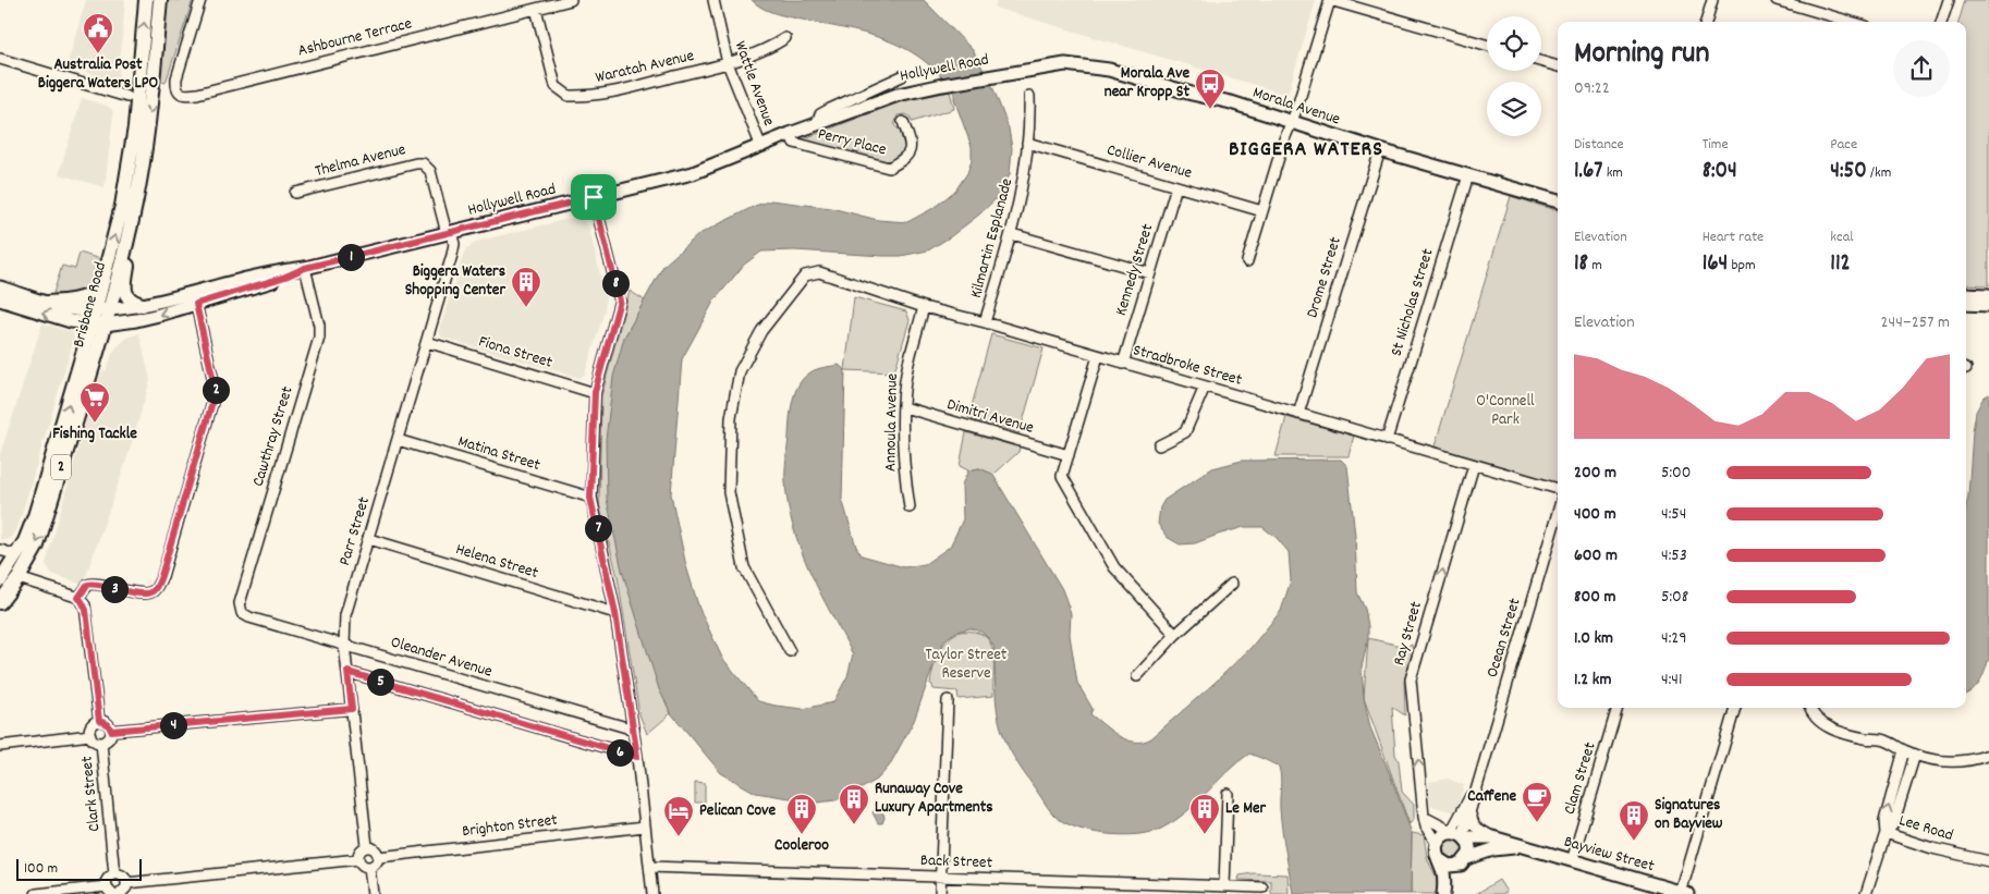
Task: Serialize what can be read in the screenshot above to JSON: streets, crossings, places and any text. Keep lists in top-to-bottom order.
{
  "streets": {
    "highway": ["Brisbane Road", "2"],
    "main road": ["Hollywell Road", "Morala Avenue", "Bayview Street"],
    "street": [
      "Ashbourne Terrace",
      "Waratah Avenue",
      "Wattle Avenue",
      "Perry Place",
      "Thelma Avenue",
      "Collier Avenue",
      "Kilmartin Esplanade",
      "Kennedy Street",
      "Drome Street",
      "St Nicholas Street",
      "Fiona Street",
      "Stradbroke Street",
      "Dimitri Avenue",
      "Annoula Avenue",
      "Cawthray Street",
      "Matina Street",
      "Parr Street",
      "Helena Street",
      "Ray Street",
      "Ocean Street",
      "Oleander Avenue",
      "Clam Street",
      "Clark Street",
      "Brighton Street",
      "Lee Road",
      "Back Street"
    ]
  },
  "crossings": [
    ["Ashbourne Terrace", "Waratah Avenue"],
    ["Waratah Avenue", "Wattle Avenue"],
    ["Hollywell Road", "Wattle Avenue"],
    ["Hollywell Road", "Morala Avenue"],
    ["Hollywell Road", "Perry Place"],
    ["Hollywell Road", "Thelma Avenue"],
    ["Hollywell Road", "Brisbane Road"],
    ["Hollywell Road", "Cawthray Street"],
    ["Hollywell Road", "Parr Street"],
    ["Morala Avenue", "Drome Street"],
    ["Morala Avenue", "St Nicholas Street"],
    ["Thelma Avenue", "Parr Street"],
    ["Collier Avenue", "Kilmartin Esplanade"],
    ["Collier Avenue", "Kennedy Street"],
    ["Kilmartin Esplanade", "Stradbroke Street"],
    ["Kennedy Street", "Stradbroke Street"],
    ["Drome Street", "Stradbroke Street"],
    ["St Nicholas Street", "Stradbroke Street"],
    ["Fiona Street", "Parr Street"],
    ["Stradbroke Street", "Annoula Avenue"],
    ["Stradbroke Street", "Ray Street"],
    ["Dimitri Avenue", "Annoula Avenue"],
    ["Cawthray Street", "Oleander Avenue"],
    ["Matina Street", "Parr Street"],
    ["Parr Street", "Helena Street"],
    ["Parr Street", "Oleander Avenue"],
    ["Parr Street", "Brighton Street"],
    ["Ray Street", "Ocean Street"],
    ["Ray Street", "Bayview Street"],
    ["Ocean Street", "Bayview Street"],
    ["Clam Street", "Bayview Street"]
  ],
  "one_way": ["Ray Street"],
  "districts": ["BIGGERA WATERS"],
  "parks": ["O'Connell Park", "Taylor Street Reserve"],
  "places": {
    "public building": ["Australia Post Biggera Waters LPO"],
    "bus stop": ["Morala Ave near Kropp St"],
    "building": [
      "Biggera Waters Shopping Center",
      "Runaway Cove Luxury Apartments",
      "Cooleroo",
      "Le Mer",
      "Signatures on Bayview"
    ],
    "supermarket": ["Fishing Tackle"],
    "cafe": ["Caffene"],
    "hotel": ["Pelican Cove"]
  },
  "scale_bar": "100 m",
  "page": {
    "heading": ["Morning run", "09:22"],
    "stats": [
      ["Distance", "1.67 km"],
      ["Time", "8:04"],
      ["Pace", "4:50 /km"],
      ["Elevation", "18 m"],
      ["Heart rate", "164 bpm"],
      ["kcal", "112"]
    ],
    "pins": [
      "1",
      "8",
      "2",
      "7",
      "3",
      "5",
      "4",
      "6"
    ],
    "chart": ["Elevation", "244–257 m"],
    "list": [
      {
        "name": "200 m",
        "note": "5:00"
      },
      {
        "name": "400 m",
        "note": "4:54"
      },
      {
        "name": "600 m",
        "note": "4:53"
      },
      {
        "name": "800 m",
        "note": "5:08"
      },
      {
        "name": "1.0 km",
        "note": "4:29"
      },
      {
        "name": "1.2 km",
        "note": "4:41"
      }
    ],
    "scale": "100 m"
  }
}
